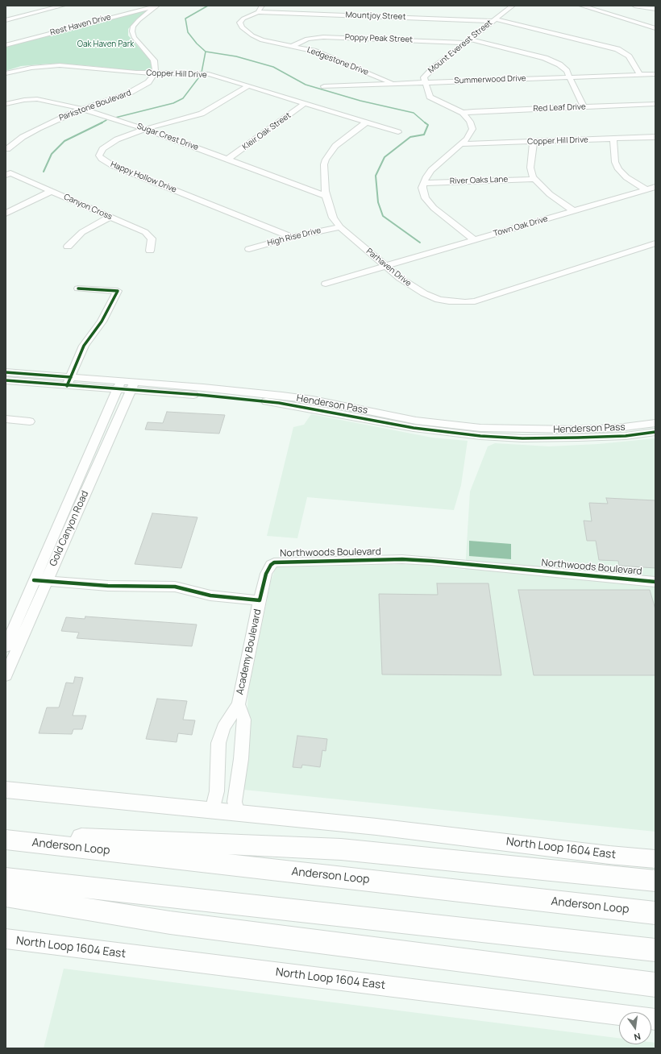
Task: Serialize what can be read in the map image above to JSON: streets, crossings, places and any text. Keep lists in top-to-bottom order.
{
  "streets": {
    "highway": ["Anderson Loop"],
    "main road": ["North Loop 1604 East"],
    "street": [
      "Mountjoy Street",
      "Rest Haven Drive",
      "Poppy Peak Street",
      "Mount Everest Street",
      "Ledgestone Drive",
      "Copper Hill Drive",
      "Summerwood Drive",
      "Parkstone Boulevard",
      "Red Leaf Drive",
      "Kleir Oak Street",
      "Sugar Crest Drive",
      "Happy Hollow Drive",
      "River Oaks Lane",
      "Canyon Cross",
      "Town Oak Drive",
      "High Rise Drive",
      "Parhaven Drive",
      "Henderson Pass",
      "Gold Canyon Road",
      "Northwoods Boulevard",
      "Academy Boulevard"
    ]
  },
  "crossings": [
    ["Mountjoy Street", "Mount Everest Street"],
    ["Mountjoy Street", "Ledgestone Drive"],
    ["Mountjoy Street", "Summerwood Drive"],
    ["Poppy Peak Street", "Mount Everest Street"],
    ["Poppy Peak Street", "Ledgestone Drive"],
    ["Poppy Peak Street", "Summerwood Drive"],
    ["Poppy Peak Street", "Red Leaf Drive"],
    ["Mount Everest Street", "Summerwood Drive"],
    ["Mount Everest Street", "Red Leaf Drive"],
    ["Ledgestone Drive", "Summerwood Drive"],
    ["Copper Hill Drive", "Parkstone Boulevard"],
    ["Copper Hill Drive", "Kleir Oak Street"],
    ["Copper Hill Drive", "Happy Hollow Drive"],
    ["Copper Hill Drive", "Parhaven Drive"],
    ["Parkstone Boulevard", "Sugar Crest Drive"],
    ["Kleir Oak Street", "Sugar Crest Drive"],
    ["Sugar Crest Drive", "Happy Hollow Drive"],
    ["Sugar Crest Drive", "Parhaven Drive"],
    ["Happy Hollow Drive", "High Rise Drive"],
    ["Town Oak Drive", "Parhaven Drive"],
    ["High Rise Drive", "Parhaven Drive"],
    ["Henderson Pass", "Gold Canyon Road"],
    ["Northwoods Boulevard", "Academy Boulevard"],
    ["Academy Boulevard", "North Loop 1604 East"]
  ],
  "parks": ["Oak Haven Park"],
  "north": "bottom"
}
